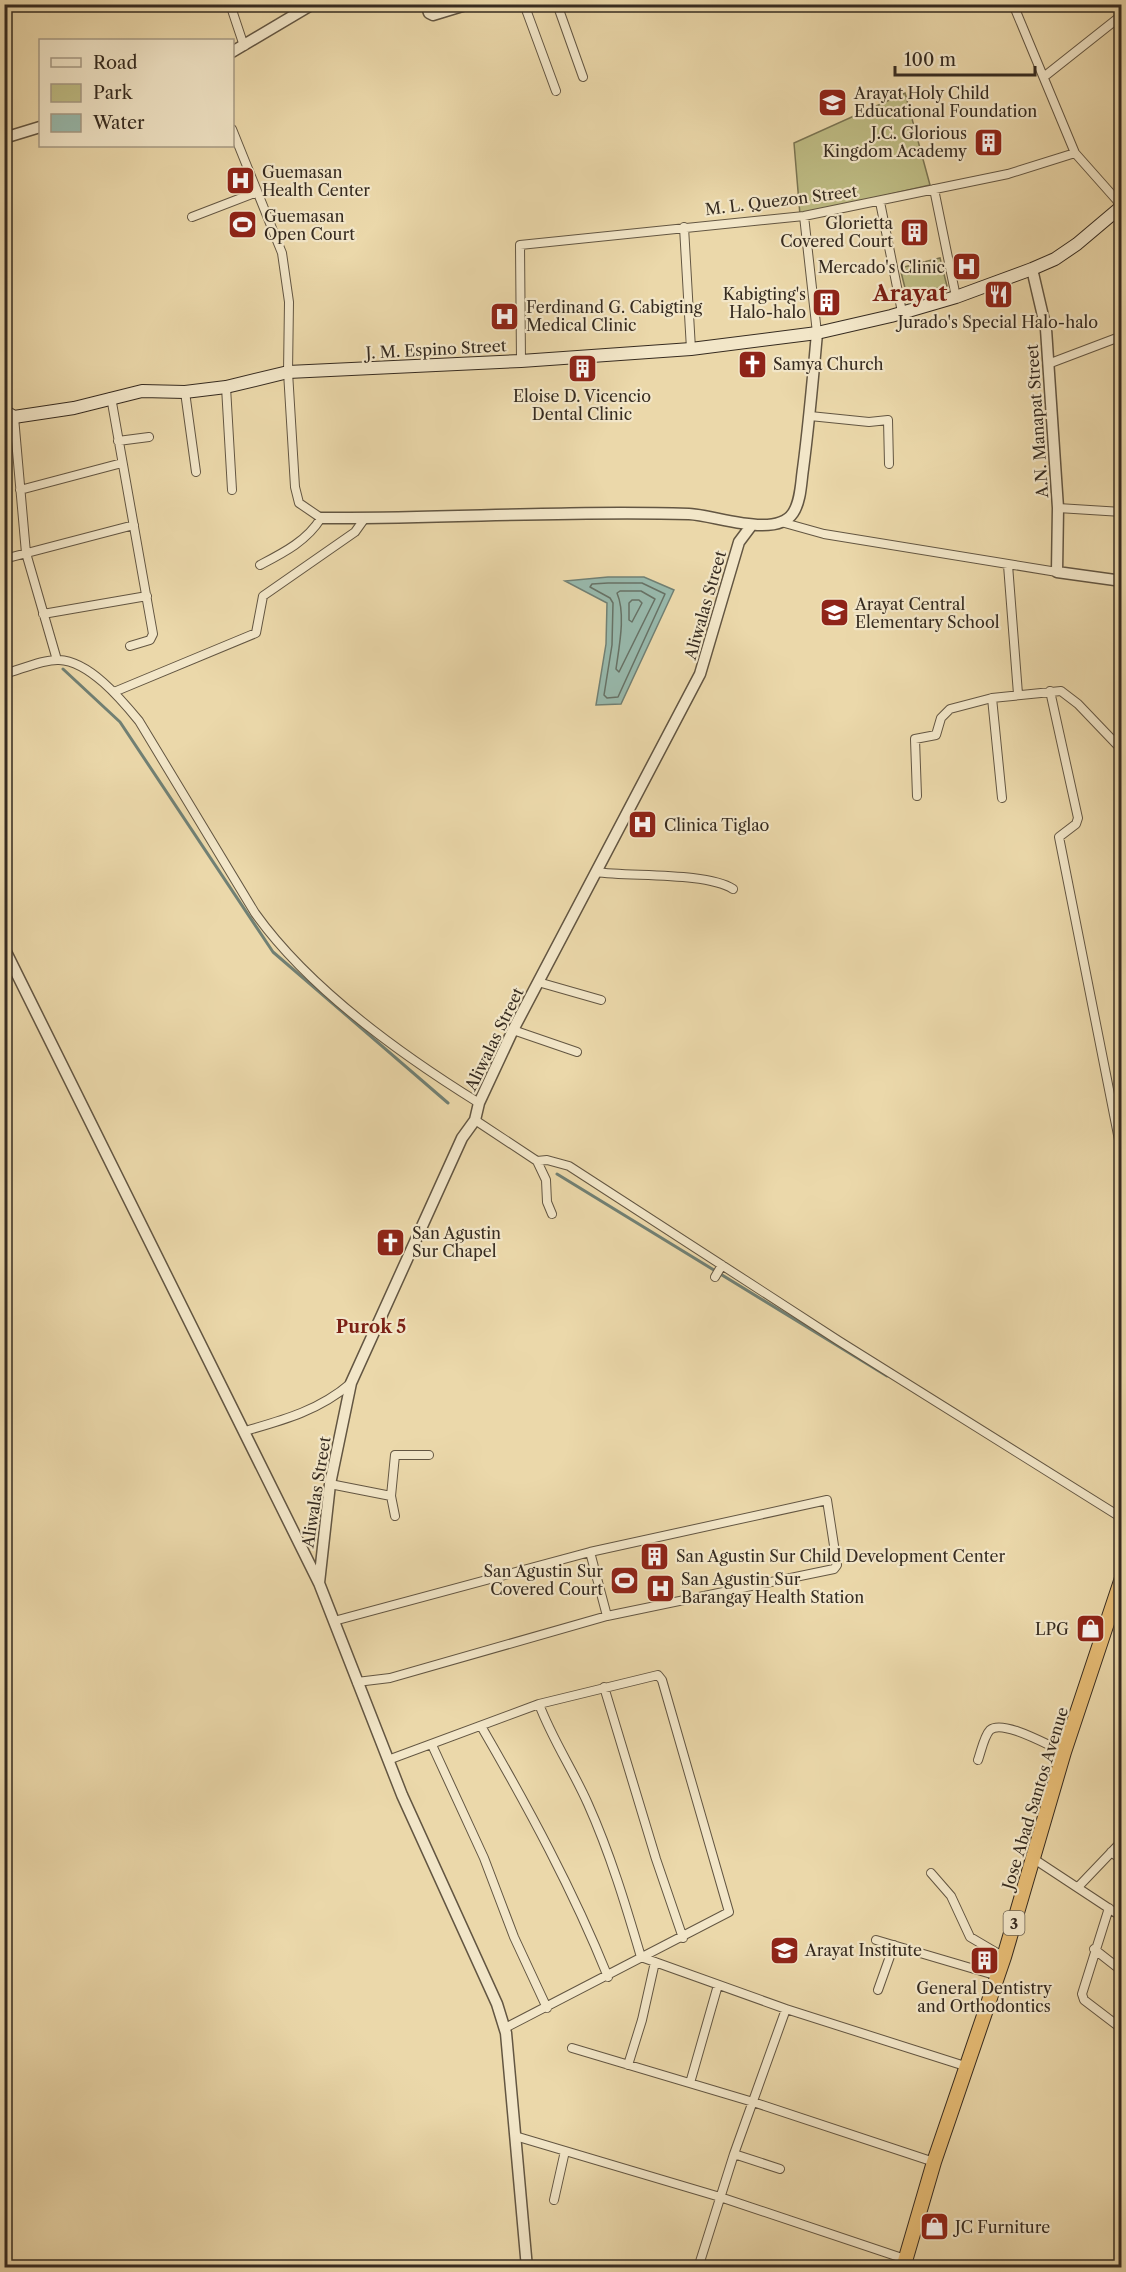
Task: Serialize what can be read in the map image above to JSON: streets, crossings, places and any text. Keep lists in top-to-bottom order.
{
  "streets": {
    "highway": ["Jose Abad Santos Avenue", "3"],
    "main road": ["J. M. Espino Street"],
    "street": ["M. L. Quezon Street", "A.N. Manapat Street", "Aliwalas Street"]
  },
  "crossings": [
    ["M. L. Quezon Street", "J. M. Espino Street"],
    ["J. M. Espino Street", "A.N. Manapat Street"]
  ],
  "districts": ["Arayat", "Purok 5"],
  "places": {
    "school or university": ["Arayat Holy Child Educational Foundation", "Arayat Central Elementary School", "Arayat Institute"],
    "building": [
      "J.C. Glorious Kingdom Academy",
      "Glorietta Covered Court",
      "Kabigting's Halo-halo",
      "Eloise D. Vicencio Dental Clinic",
      "San Agustin Sur Child Development Center",
      "General Dentistry and Orthodontics"
    ],
    "hospital": [
      "Guemasan Health Center",
      "Mercado's Clinic",
      "Ferdinand G. Cabigting Medical Clinic",
      "Clinica Tiglao",
      "San Agustin Sur Barangay Health Station"
    ],
    "sports": ["Guemasan Open Court", "San Agustin Sur Covered Court"],
    "restaurant": ["Jurado's Special Halo-halo"],
    "church": ["Samya Church", "San Agustin Sur Chapel"],
    "shop": ["LPG", "JC Furniture"]
  },
  "legend": ["Road", "Park", "Water"],
  "scale_bar": "100 m"
}
